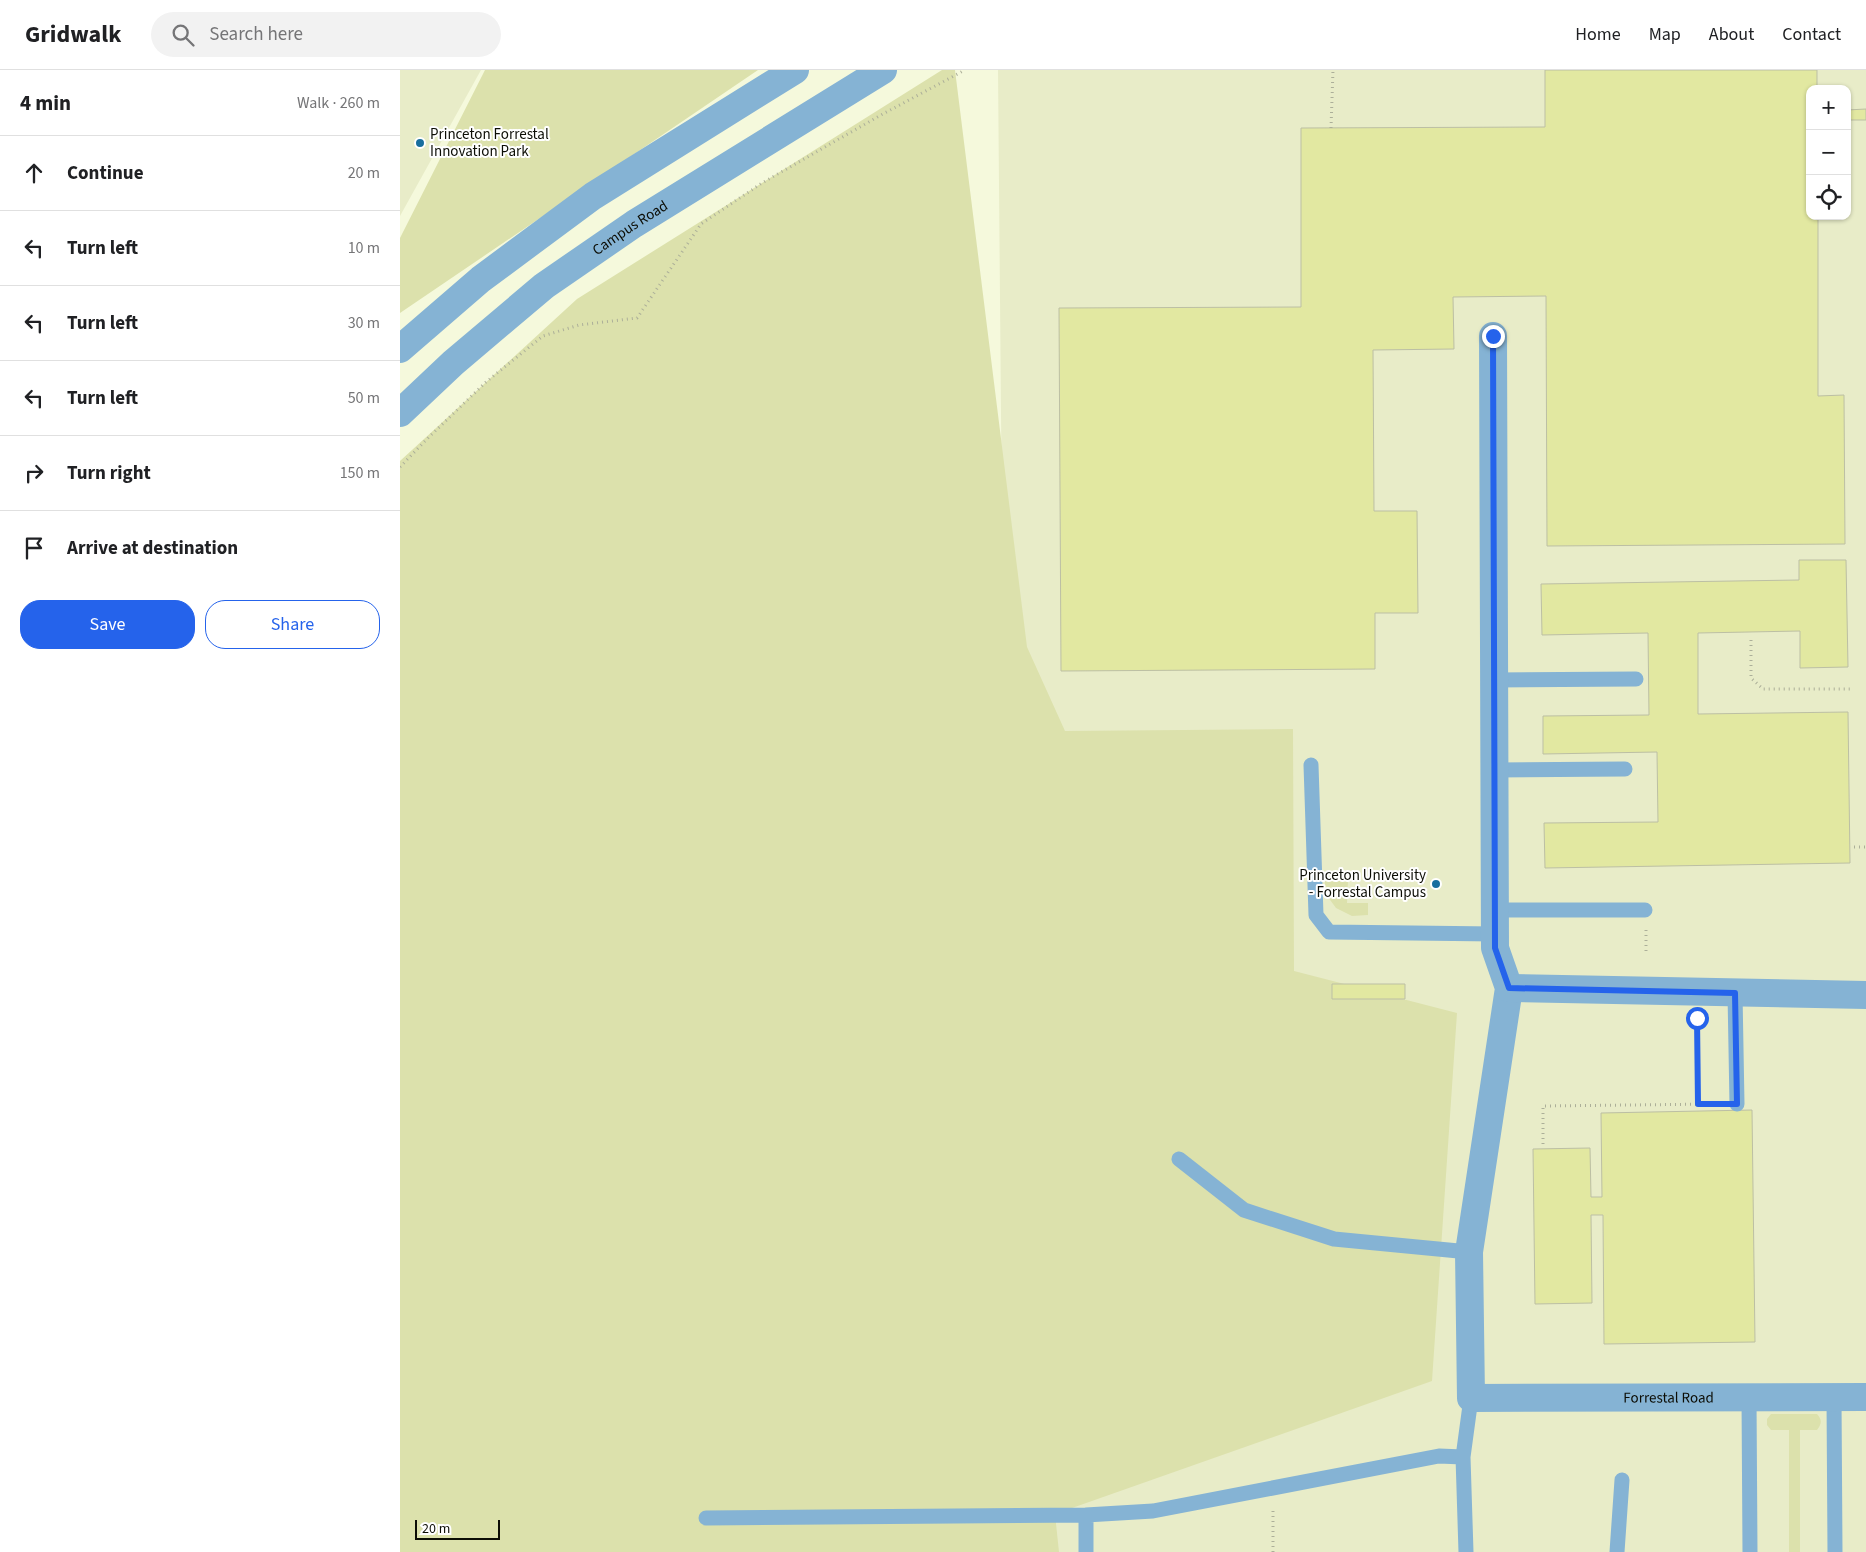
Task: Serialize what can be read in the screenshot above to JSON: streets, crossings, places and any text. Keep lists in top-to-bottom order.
{
  "streets": {
    "street": ["Campus Road", "Forrestal Road"]
  },
  "places": ["Princeton Forrestal Innovation Park", "Princeton University - Forrestal Campus"],
  "scale_bar": "20 m",
  "page": {
    "header": "Gridwalk",
    "search": "Search here",
    "nav": [
      "Home",
      "Map",
      "About",
      "Contact"
    ],
    "heading": ["4 min", "Walk · 260 m"],
    "map_buttons": ["+", "−"],
    "list": [
      ["Continue", "20 m"],
      ["Turn left", "10 m"],
      ["Turn left", "30 m"],
      ["Turn left", "50 m"],
      ["Turn right", "150 m"],
      "Arrive at destination"
    ],
    "buttons": ["Save", "Share"],
    "scale": "20 m"
  }
}
